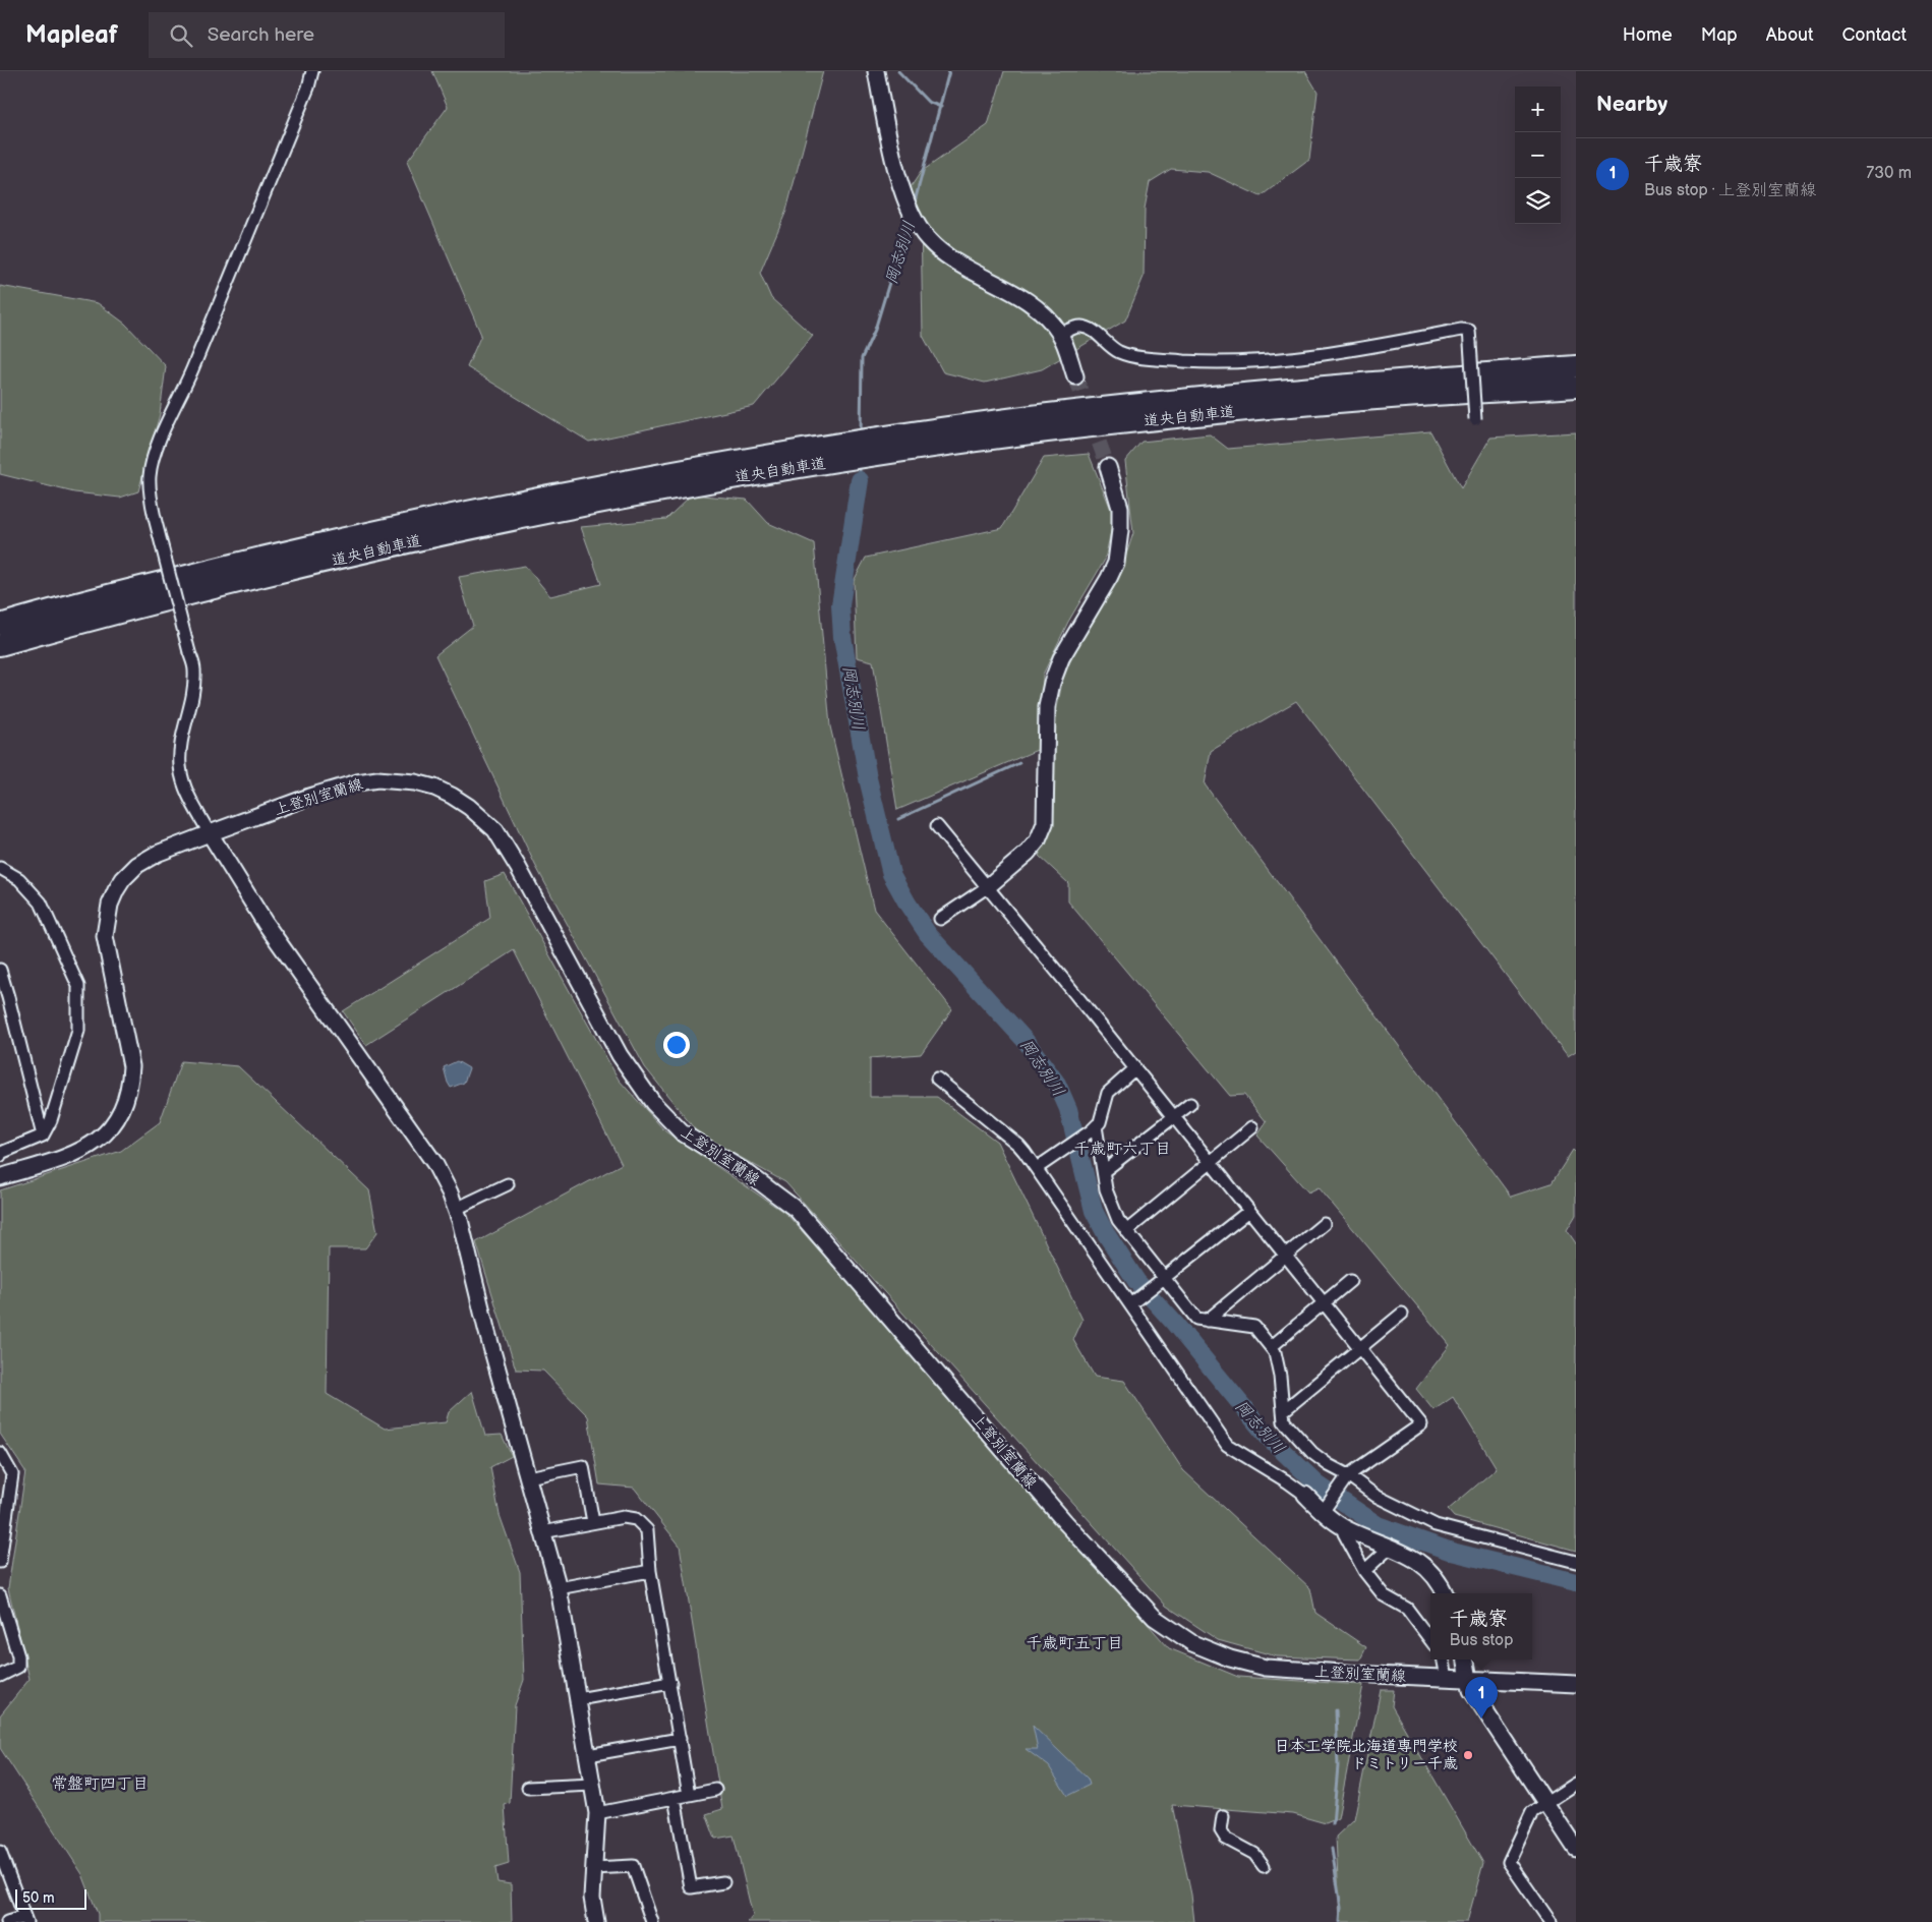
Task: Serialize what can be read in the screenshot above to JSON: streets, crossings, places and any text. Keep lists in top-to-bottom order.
{
  "streets": {
    "highway": ["道央自動車道"],
    "street": ["上登別室蘭線"]
  },
  "districts": ["千歳町六丁目", "千歳町五丁目", "常盤町四丁目"],
  "water": ["岡志別川"],
  "places": ["日本工学院北海道専門学校 ドミトリー千歳"],
  "scale_bar": "50 m",
  "page": {
    "header": "Mapleaf",
    "search": "Search here",
    "nav": [
      "Home",
      "Map",
      "About",
      "Contact"
    ],
    "heading": "Nearby",
    "map_buttons": ["+", "−"],
    "list": [
      {
        "mark": "1",
        "name": "千歳寮",
        "note": "Bus stop · 上登別室蘭線",
        "value": "730 m"
      }
    ],
    "popup": ["千歳寮", "Bus stop"],
    "pins": "1",
    "scale": "50 m"
  }
}
